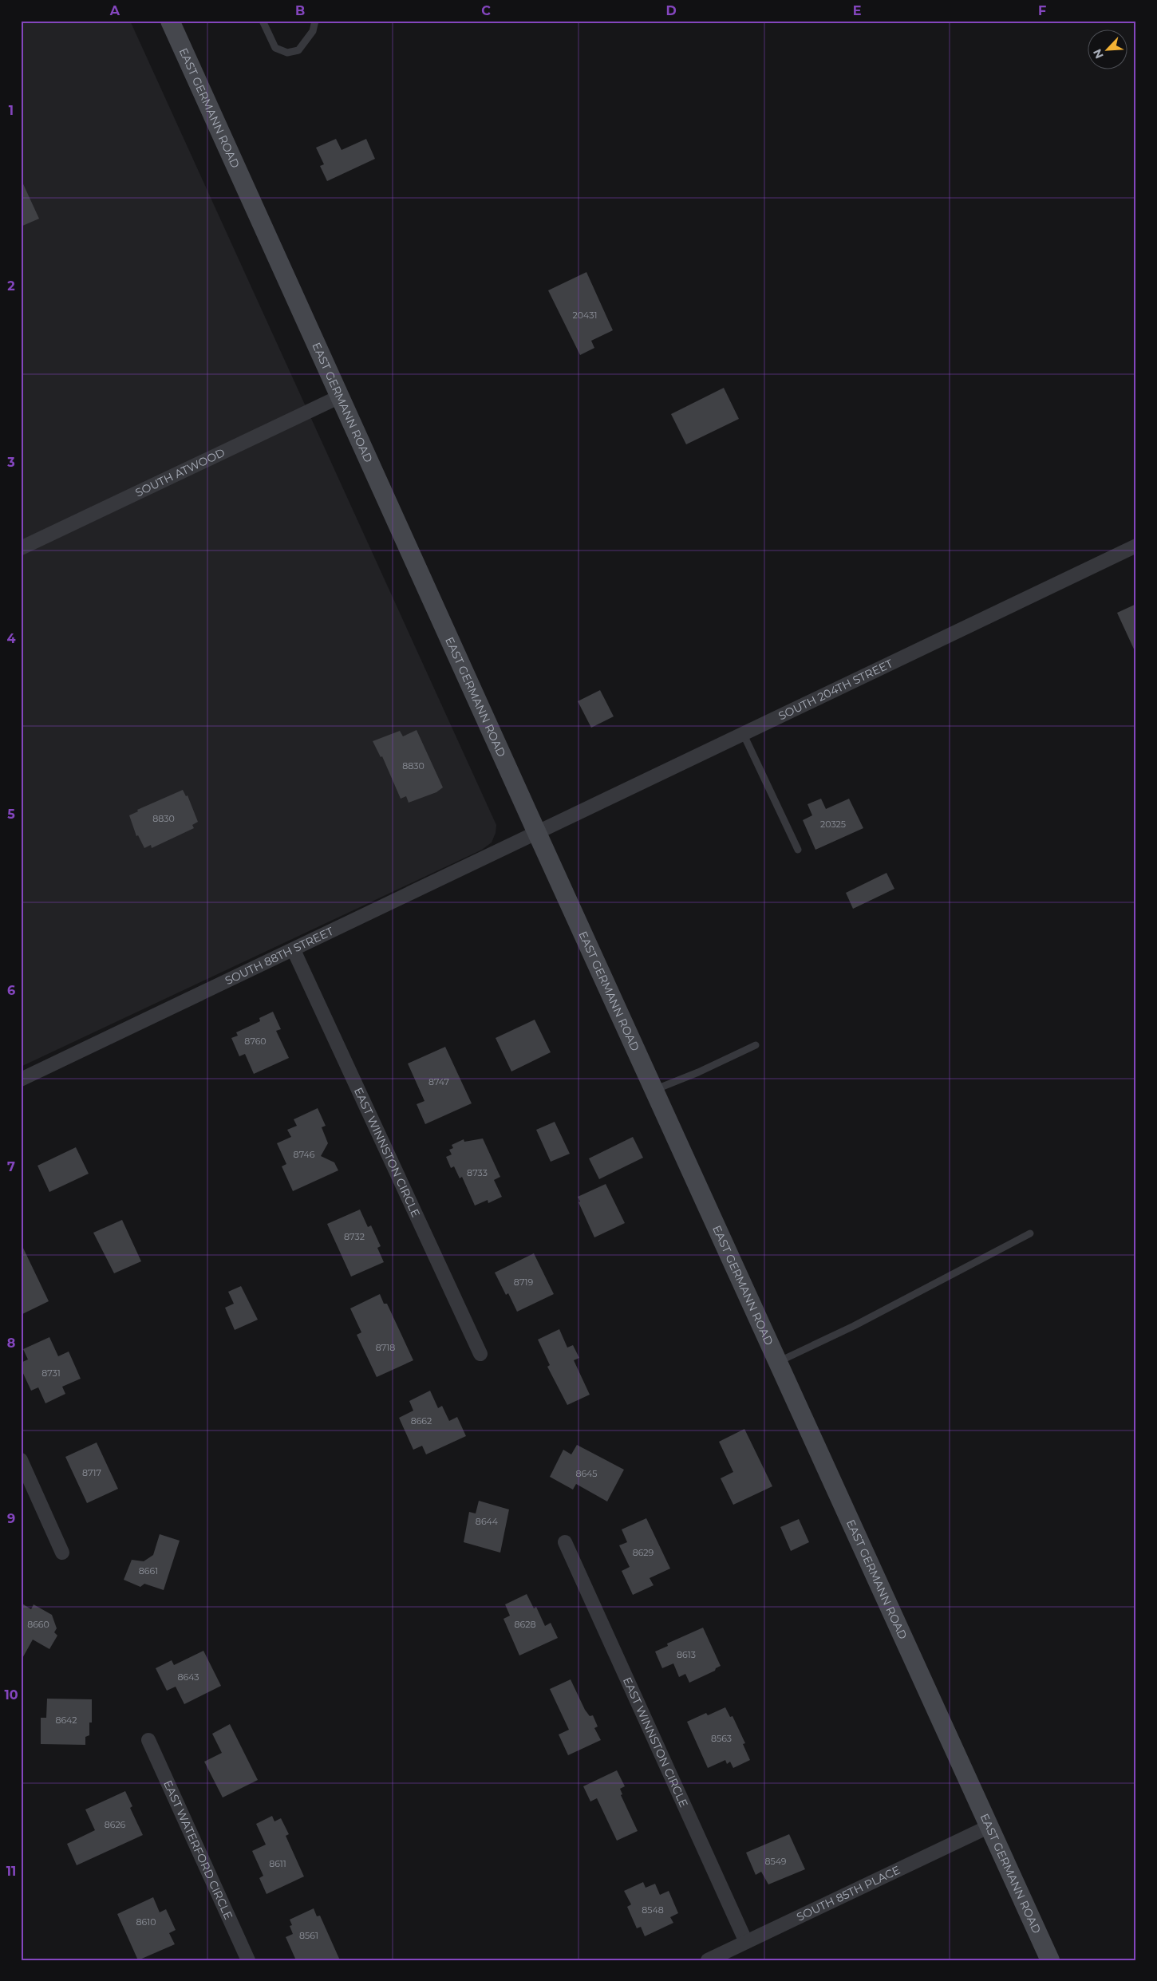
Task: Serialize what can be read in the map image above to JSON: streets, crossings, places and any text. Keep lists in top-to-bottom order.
{
  "streets": {
    "street": [
      "EAST GERMANN ROAD",
      "SOUTH ATWOOD",
      "SOUTH 204TH STREET",
      "SOUTH 88TH STREET",
      "EAST WINNSTON CIRCLE",
      "EAST WATERFORD CIRCLE",
      "SOUTH 85TH PLACE"
    ]
  },
  "crossings": [
    ["EAST GERMANN ROAD", "SOUTH ATWOOD"],
    ["EAST GERMANN ROAD", "SOUTH 204TH STREET"],
    ["EAST GERMANN ROAD", "SOUTH 88TH STREET"],
    ["EAST GERMANN ROAD", "SOUTH 85TH PLACE"],
    ["SOUTH 204TH STREET", "SOUTH 88TH STREET"],
    ["SOUTH 88TH STREET", "EAST WINNSTON CIRCLE"],
    ["EAST WINNSTON CIRCLE", "SOUTH 85TH PLACE"]
  ],
  "house_numbers": [
    "20431",
    "8830",
    "8830",
    "20325",
    "8760",
    "8747",
    "8746",
    "8733",
    "8732",
    "8719",
    "8718",
    "8731",
    "8662",
    "8717",
    "8645",
    "8644",
    "8629",
    "8661",
    "8660",
    "8628",
    "8613",
    "8643",
    "8642",
    "8563",
    "8626",
    "8549",
    "8611",
    "8548",
    "8610",
    "8561"
  ],
  "north": "bottom left",
  "grid": {
    "columns": [
      "A",
      "B",
      "C",
      "D",
      "E",
      "F"
    ],
    "rows": [
      "1",
      "2",
      "3",
      "4",
      "5",
      "6",
      "7",
      "8",
      "9",
      "10",
      "11"
    ]
  }
}
